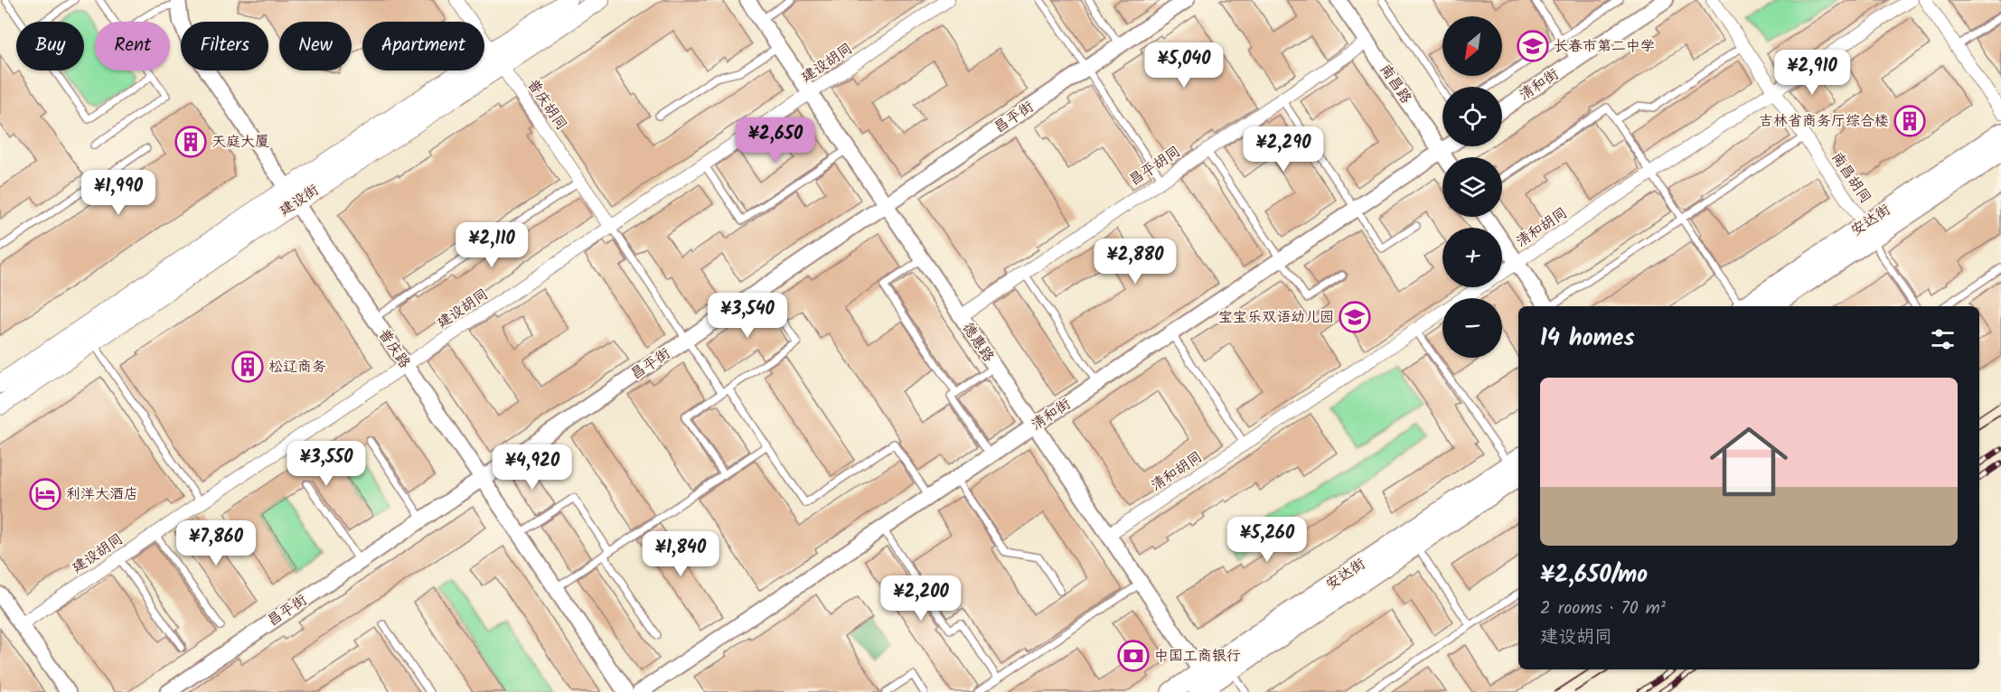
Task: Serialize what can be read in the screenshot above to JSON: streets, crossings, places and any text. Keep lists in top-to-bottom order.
{
  "streets": {
    "main road": ["建设街", "安达街"],
    "street": [
      "建设胡同",
      "南昌路",
      "清和街",
      "普庆胡同",
      "昌平街",
      "昌平胡同",
      "南昌胡同",
      "清和胡同",
      "德惠路",
      "普庆路"
    ]
  },
  "crossings": [
    ["建设胡同", "普庆胡同"],
    ["建设胡同", "德惠路"],
    ["建设胡同", "普庆路"],
    ["南昌路", "清和街"],
    ["南昌路", "昌平胡同"],
    ["清和街", "德惠路"],
    ["普庆胡同", "建设街"],
    ["昌平街", "德惠路"],
    ["昌平街", "普庆路"],
    ["昌平胡同", "德惠路"],
    ["南昌胡同", "安达街"],
    ["南昌胡同", "清和胡同"],
    ["建设街", "普庆路"],
    ["安达街", "德惠路"],
    ["清和胡同", "德惠路"]
  ],
  "places": {
    "school or university": ["长春市第二中学", "宝宝乐双语幼儿园"],
    "building": ["吉林省商务厅综合楼", "天庭大厦", "松辽商务"],
    "hotel": ["利洋大酒店"],
    "bank": ["中国工商银行"]
  },
  "north": "bottom left",
  "page": {
    "map_buttons": ["+", "−"],
    "chip": [
      "Buy",
      "Rent",
      "Filters",
      "New",
      "Apartment"
    ],
    "price": [
      "¥5,040",
      "¥2,910",
      "¥2,650",
      "¥2,290",
      "¥1,990",
      "¥2,110",
      "¥2,880",
      "¥3,540",
      "¥3,550",
      "¥4,920",
      "¥5,260",
      "¥7,860",
      "¥1,840",
      "¥2,200"
    ],
    "heading": "14 homes",
    "list": [
      {
        "name": "¥2,650/mo",
        "note": "2 rooms · 70 m² · 建设胡同"
      }
    ]
  }
}
